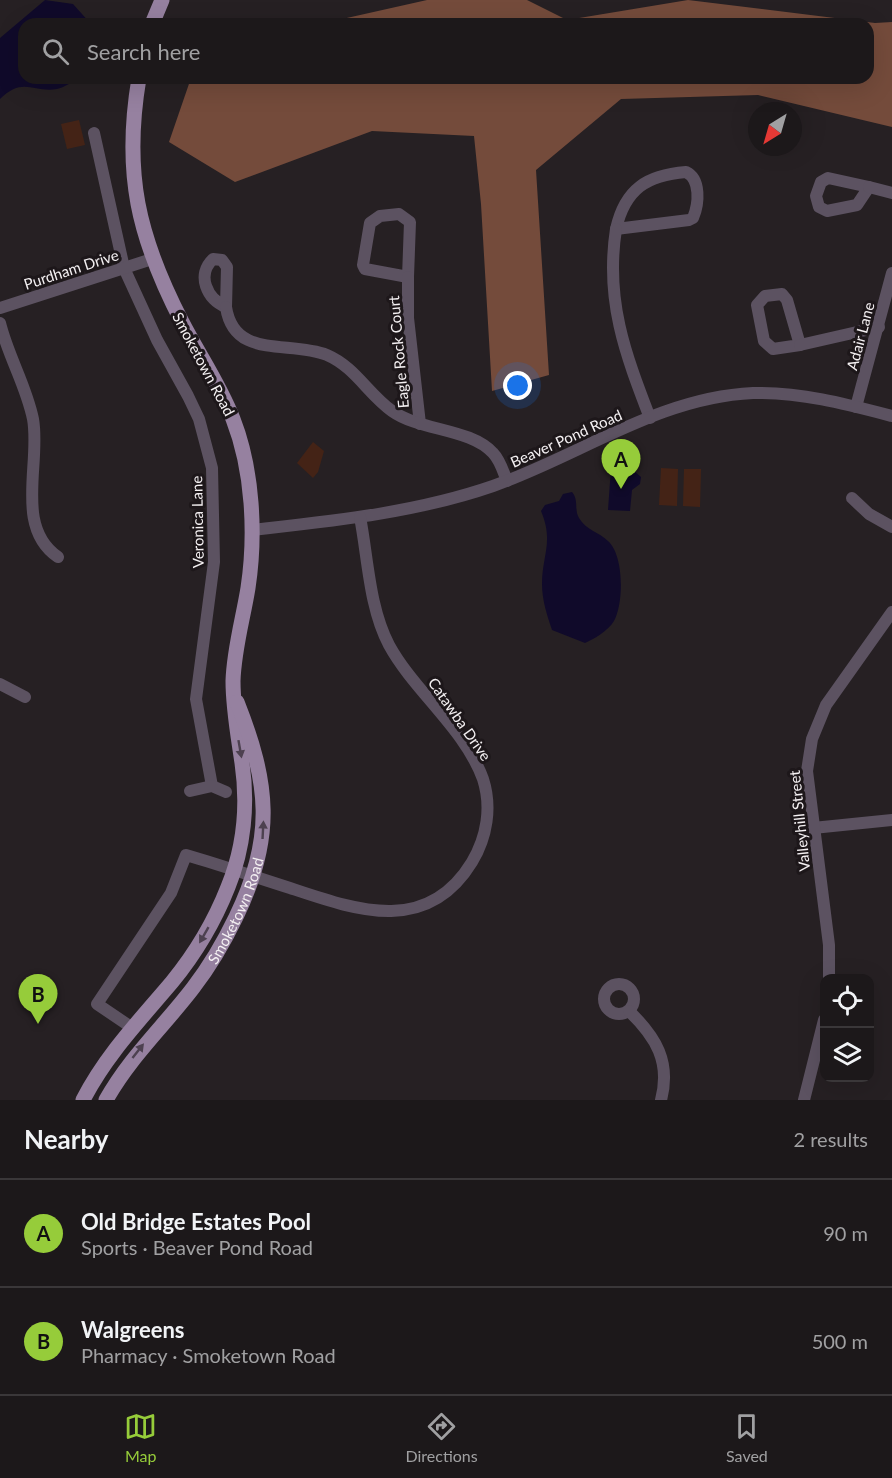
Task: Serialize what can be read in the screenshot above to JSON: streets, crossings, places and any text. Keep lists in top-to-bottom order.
{
  "streets": {
    "main road": ["Smoketown Road"],
    "street": [
      "Purdham Drive",
      "Adair Lane",
      "Eagle Rock Court",
      "Beaver Pond Road",
      "Veronica Lane",
      "Catawba Drive",
      "Valleyhill Street"
    ]
  },
  "crossings": [
    ["Purdham Drive", "Smoketown Road"],
    ["Purdham Drive", "Veronica Lane"],
    ["Adair Lane", "Beaver Pond Road"],
    ["Smoketown Road", "Beaver Pond Road"],
    ["Smoketown Road", "Catawba Drive"],
    ["Beaver Pond Road", "Catawba Drive"]
  ],
  "north": "bottom left",
  "page": {
    "search": "Search here",
    "pins": ["A", "B"],
    "heading": ["Nearby", "2 results"],
    "list": [
      {
        "mark": "A",
        "name": "Old Bridge Estates Pool",
        "note": "Sports · Beaver Pond Road",
        "value": "90 m"
      },
      {
        "mark": "B",
        "name": "Walgreens",
        "note": "Pharmacy · Smoketown Road",
        "value": "500 m"
      }
    ],
    "nav": ["Map", "Directions", "Saved"]
  }
}
